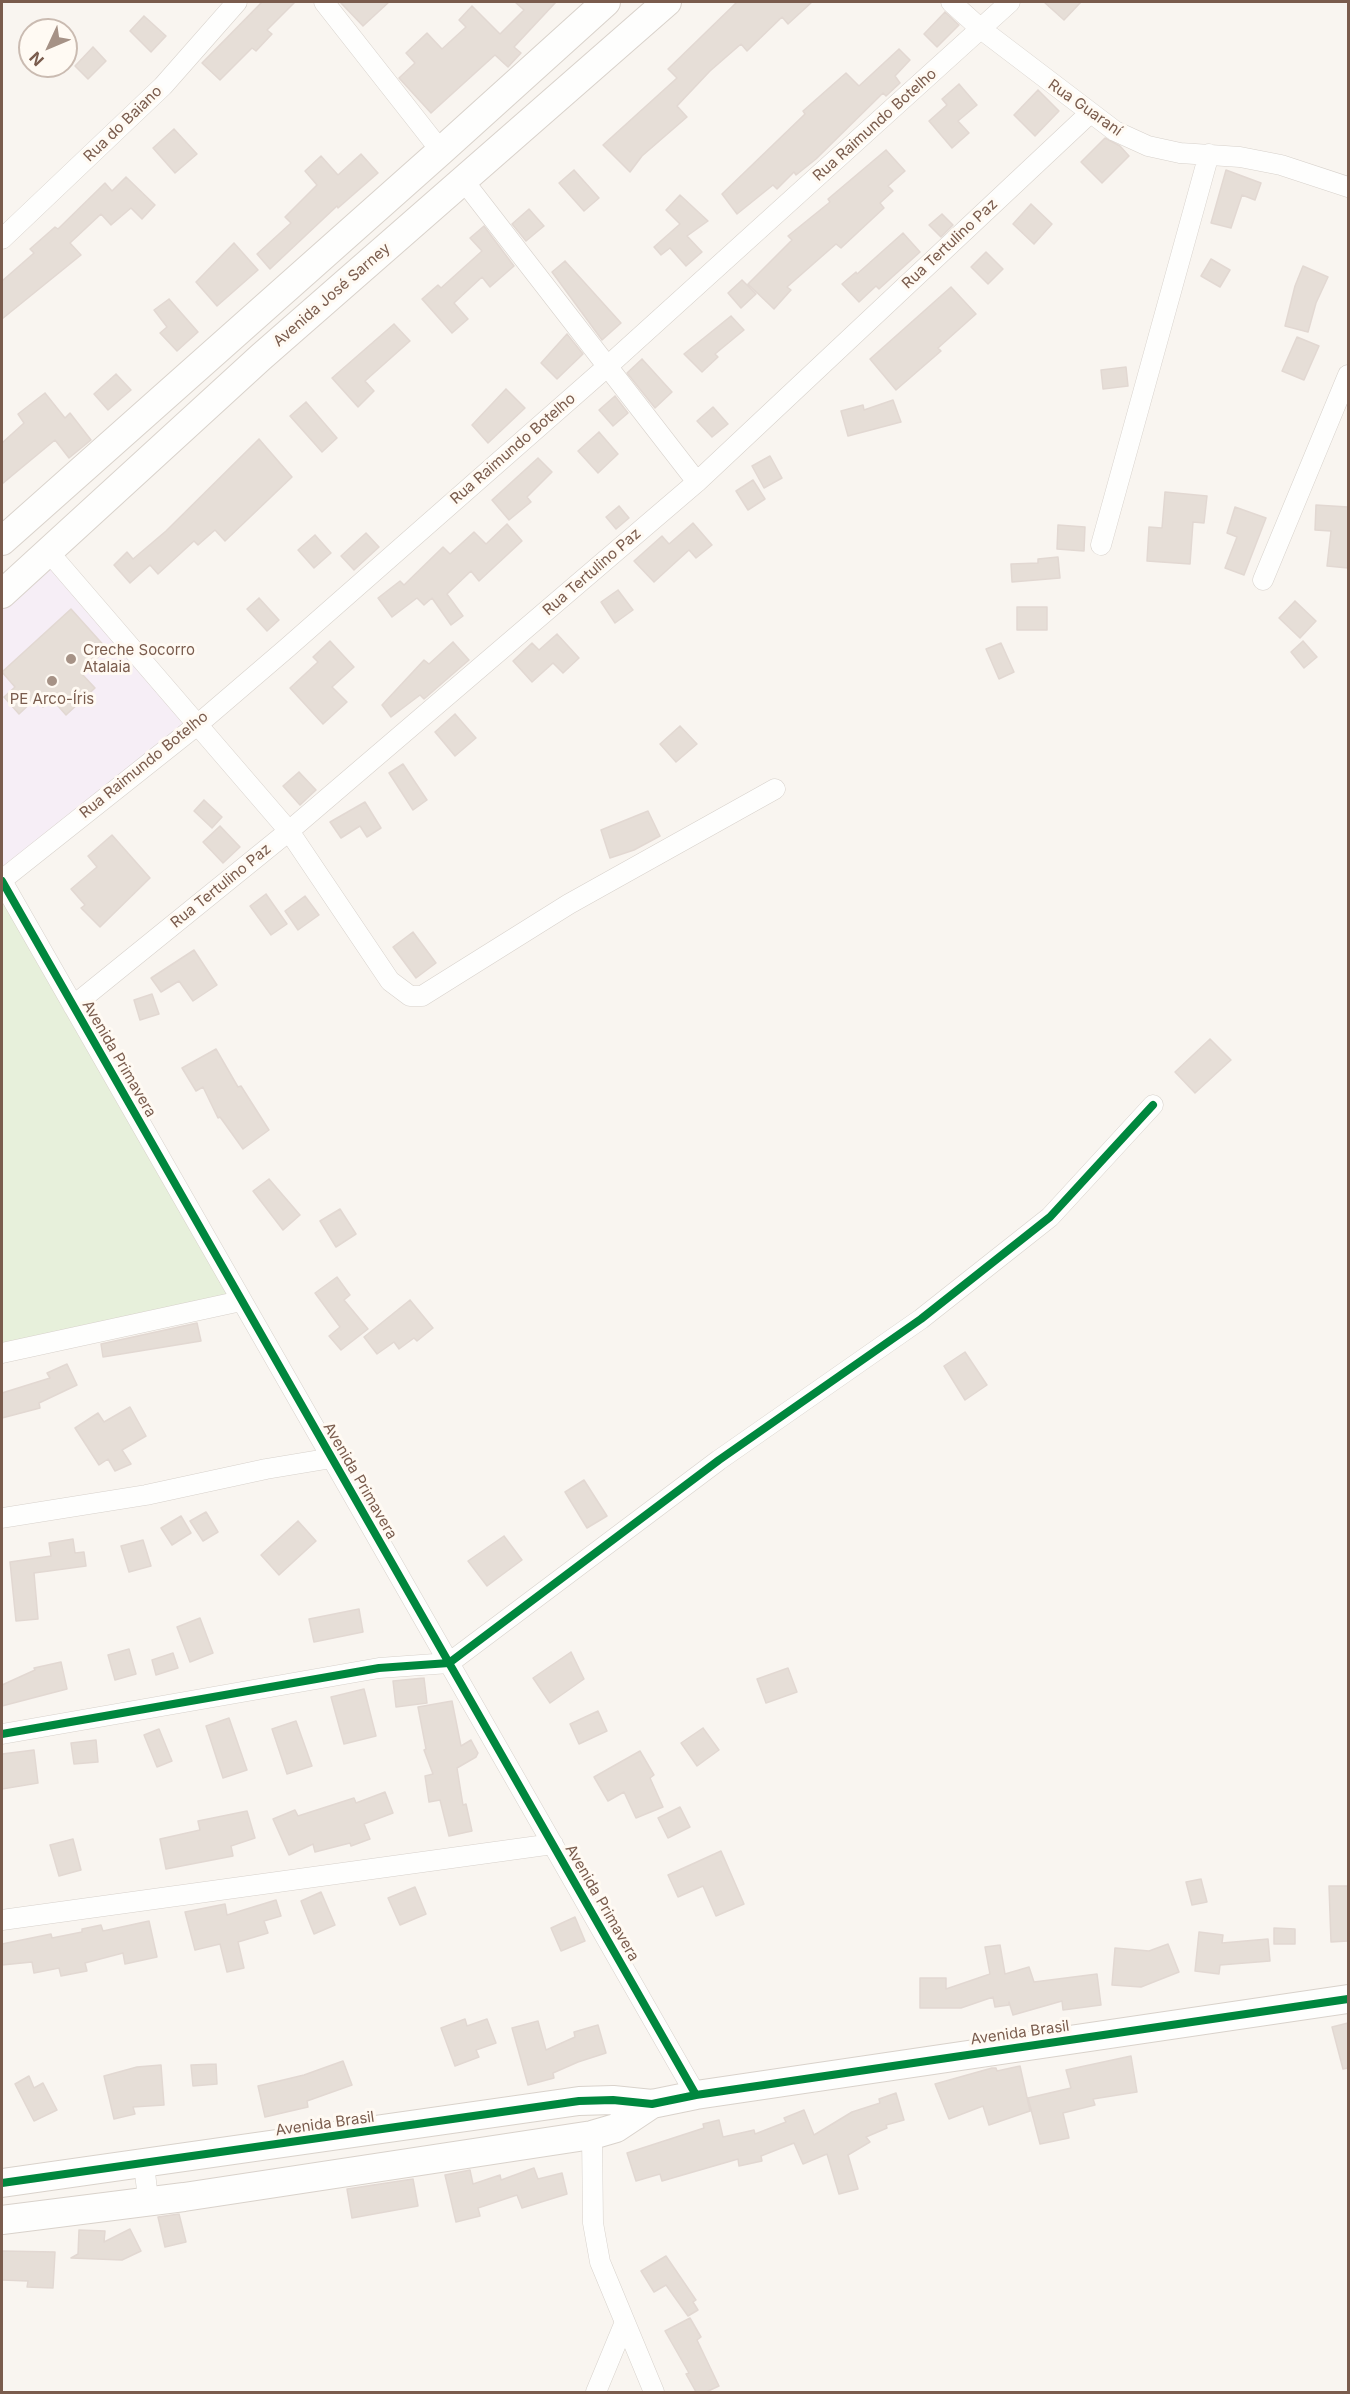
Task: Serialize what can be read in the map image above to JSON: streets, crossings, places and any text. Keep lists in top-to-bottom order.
{
  "streets": {
    "street": [
      "Rua Guaraní",
      "Rua do Baiano",
      "Rua Raimundo Botelho",
      "Rua Tertulino Paz",
      "Avenida José Sarney",
      "Avenida Primavera",
      "Avenida Brasil"
    ]
  },
  "crossings": [
    ["Rua Guaraní", "Rua Raimundo Botelho"],
    ["Rua Guaraní", "Rua Tertulino Paz"],
    ["Rua Raimundo Botelho", "Avenida Primavera"],
    ["Rua Tertulino Paz", "Avenida Primavera"],
    ["Avenida Primavera", "Avenida Brasil"]
  ],
  "places": ["Creche Socorro Atalaia", "PE Arco-Íris"],
  "north": "bottom left"
}
